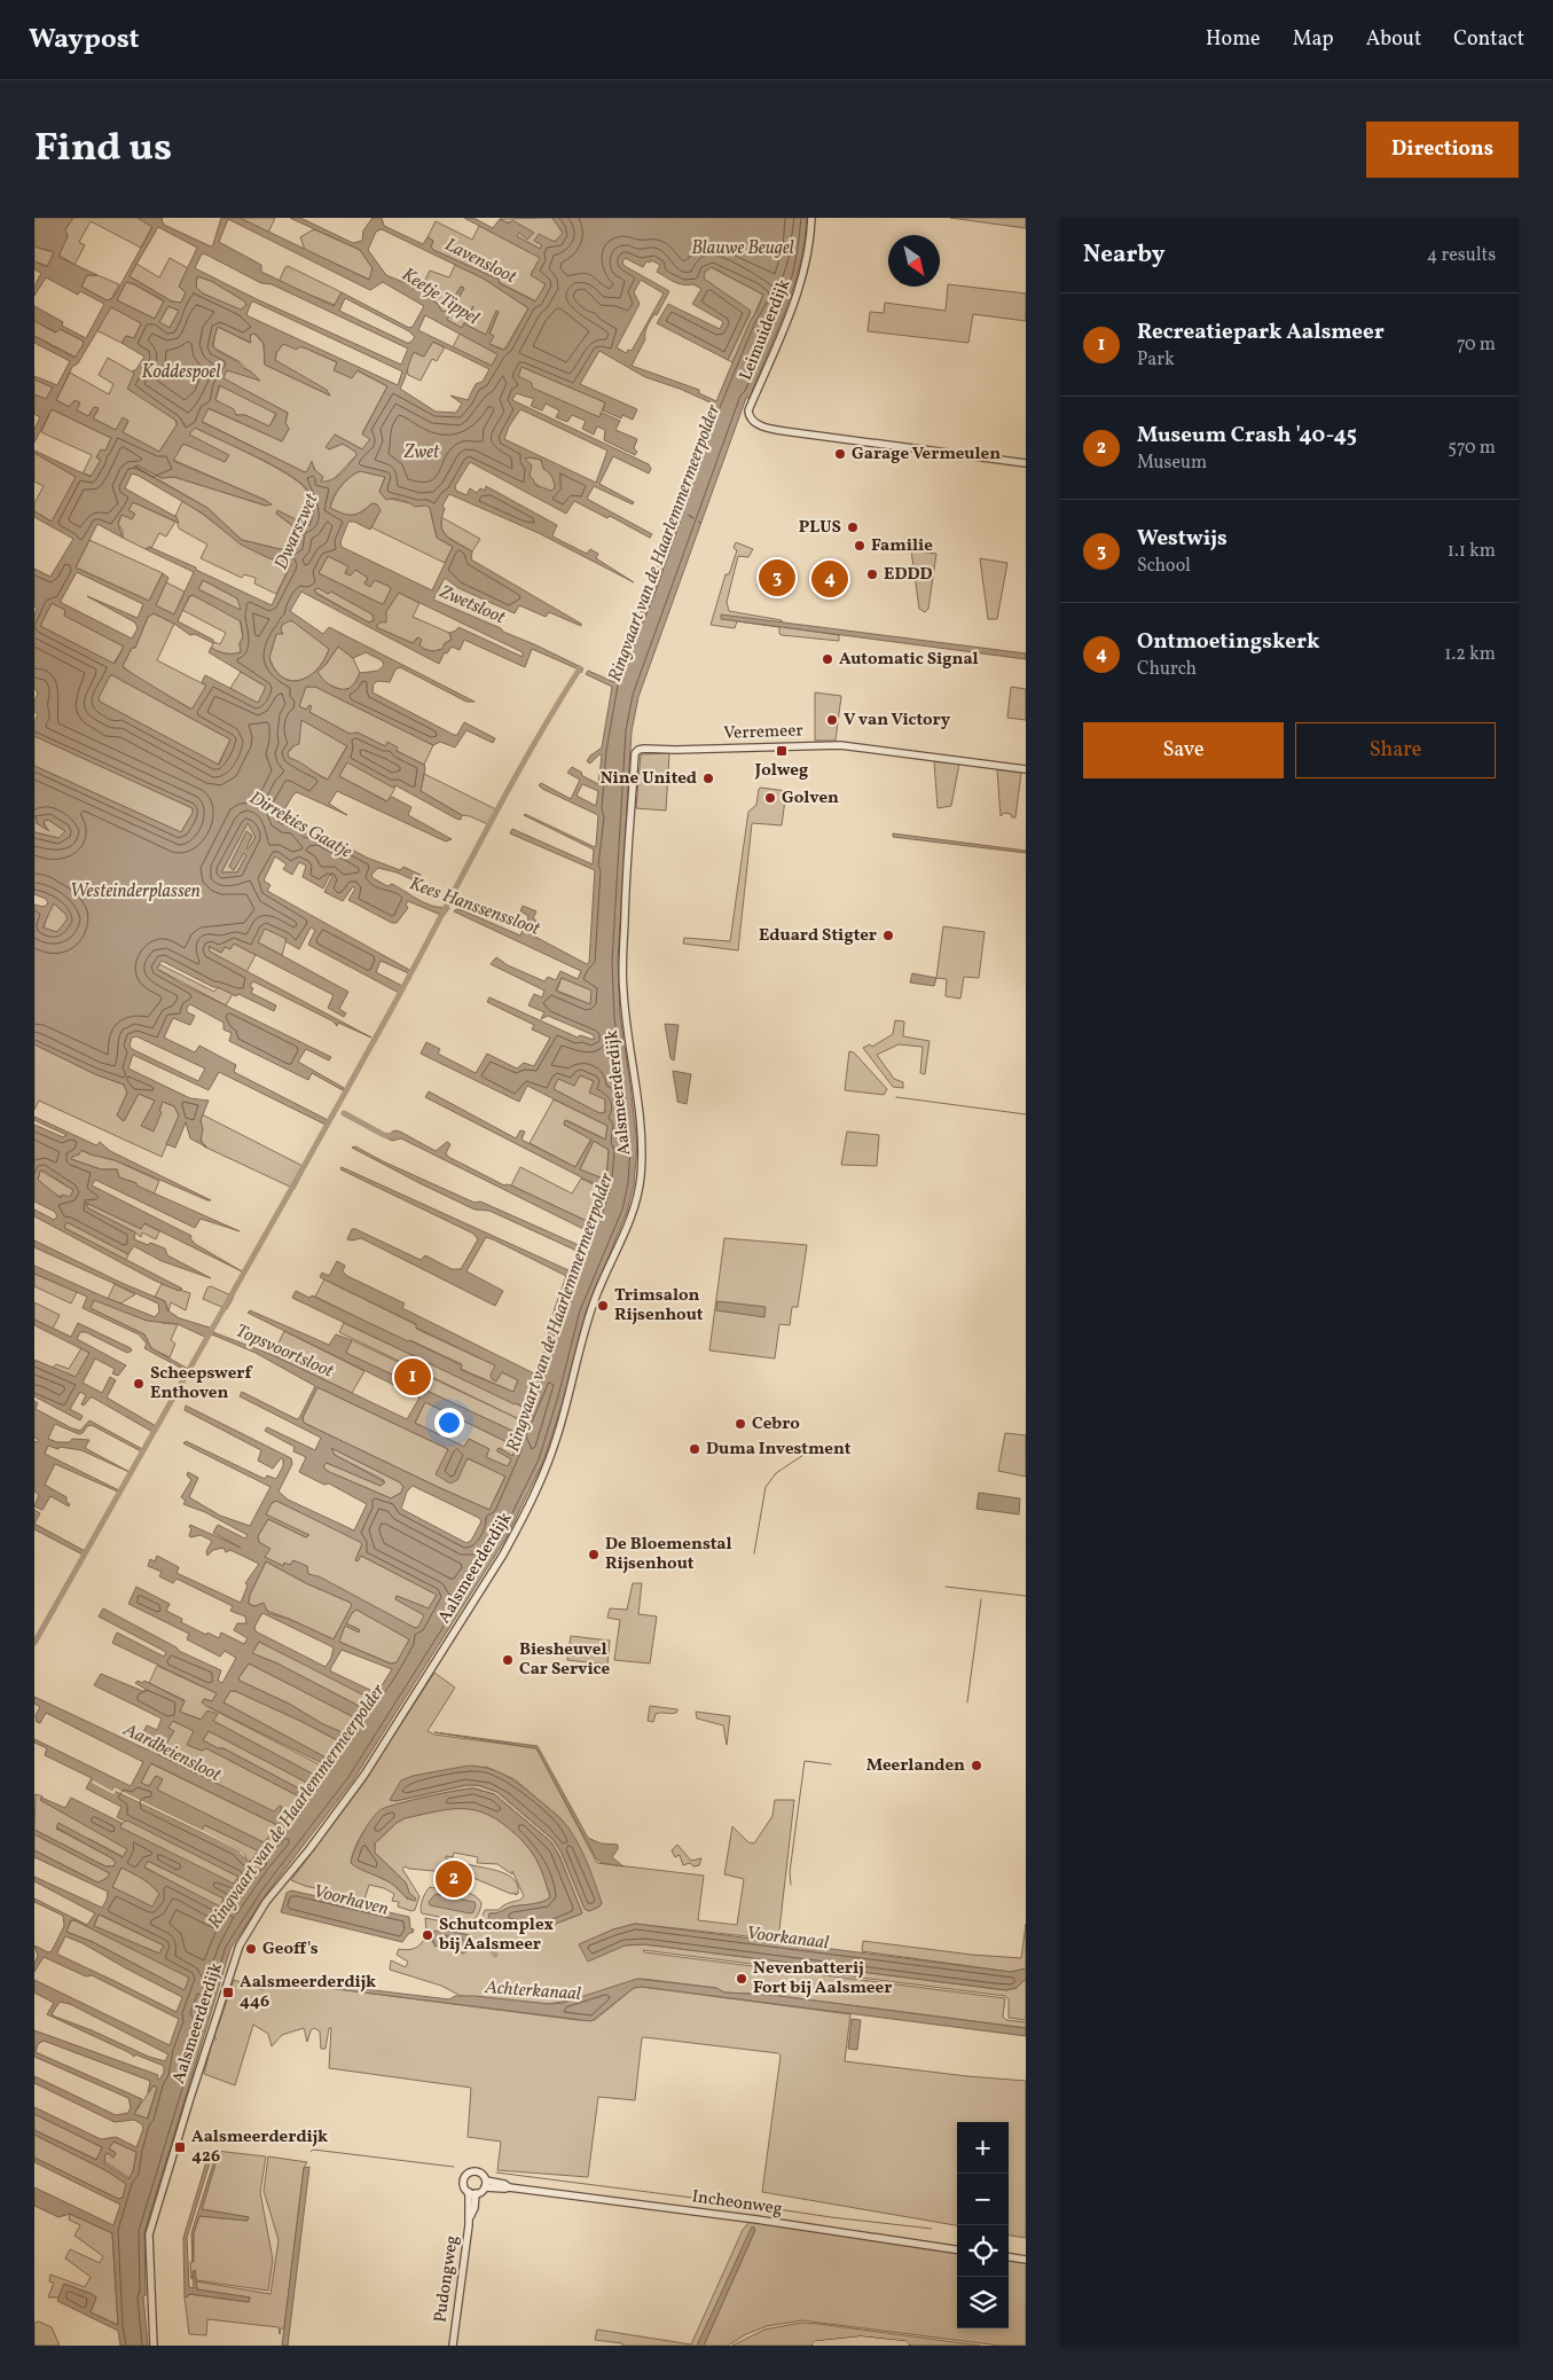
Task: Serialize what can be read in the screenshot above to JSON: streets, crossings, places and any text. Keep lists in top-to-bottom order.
{
  "streets": {
    "street": [
      "Leimuiderdijk",
      "Verremeer",
      "Aalsmeerderdijk",
      "Incheonweg",
      "Pudongweg"
    ]
  },
  "crossings": [
    ["Verremeer", "Aalsmeerderdijk"],
    ["Incheonweg", "Pudongweg"]
  ],
  "water": [
    "Blauwe Beugel",
    "Lavensloot",
    "Keetje Tippel",
    "Koddespoel",
    "Zwet",
    "Dwarszwet",
    "Ringvaart van de Haarlemmermeerpolder",
    "Zwetsloot",
    "Dirrekies Gaatje",
    "Westeinderplassen",
    "Kees Hanssenssloot",
    "Topsvoortsloot",
    "Aardbeiensloot",
    "Voorhaven",
    "Voorkanaal",
    "Achterkanaal"
  ],
  "places": {
    "other": [
      "Garage Vermeulen",
      "PLUS",
      "Familie",
      "EDDD",
      "Automatic Signal",
      "V van Victory",
      "Nine United",
      "Golven",
      "Eduard Stigter",
      "Trimsalon Rijsenhout",
      "Scheepswerf Enthoven",
      "Cebro",
      "Duma Investment",
      "De Bloemenstal Rijsenhout",
      "Biesheuvel Car Service",
      "Meerlanden",
      "Schutcomplex bij Aalsmeer",
      "Geoff's",
      "Nevenbatterij Fort bij Aalsmeer"
    ],
    "transit": ["Jolweg", "Aalsmeerderdijk 446", "Aalsmeerderdijk 426"]
  },
  "north": "bottom right",
  "page": {
    "header": "Waypost",
    "nav": [
      "Home",
      "Map",
      "About",
      "Contact"
    ],
    "title": "Find us",
    "buttons": [
      "Directions",
      ["Save", "Share"]
    ],
    "heading": ["Nearby", "4 results"],
    "list": [
      {
        "mark": "1",
        "name": "Recreatiepark Aalsmeer",
        "note": "Park",
        "value": "70 m"
      },
      {
        "mark": "2",
        "name": "Museum Crash '40-45",
        "note": "Museum",
        "value": "570 m"
      },
      {
        "mark": "3",
        "name": "Westwijs",
        "note": "School",
        "value": "1.1 km"
      },
      {
        "mark": "4",
        "name": "Ontmoetingskerk",
        "note": "Church",
        "value": "1.2 km"
      }
    ],
    "pins": [
      "3",
      "4",
      "1",
      "2"
    ],
    "map_buttons": ["+", "−"]
  }
}
